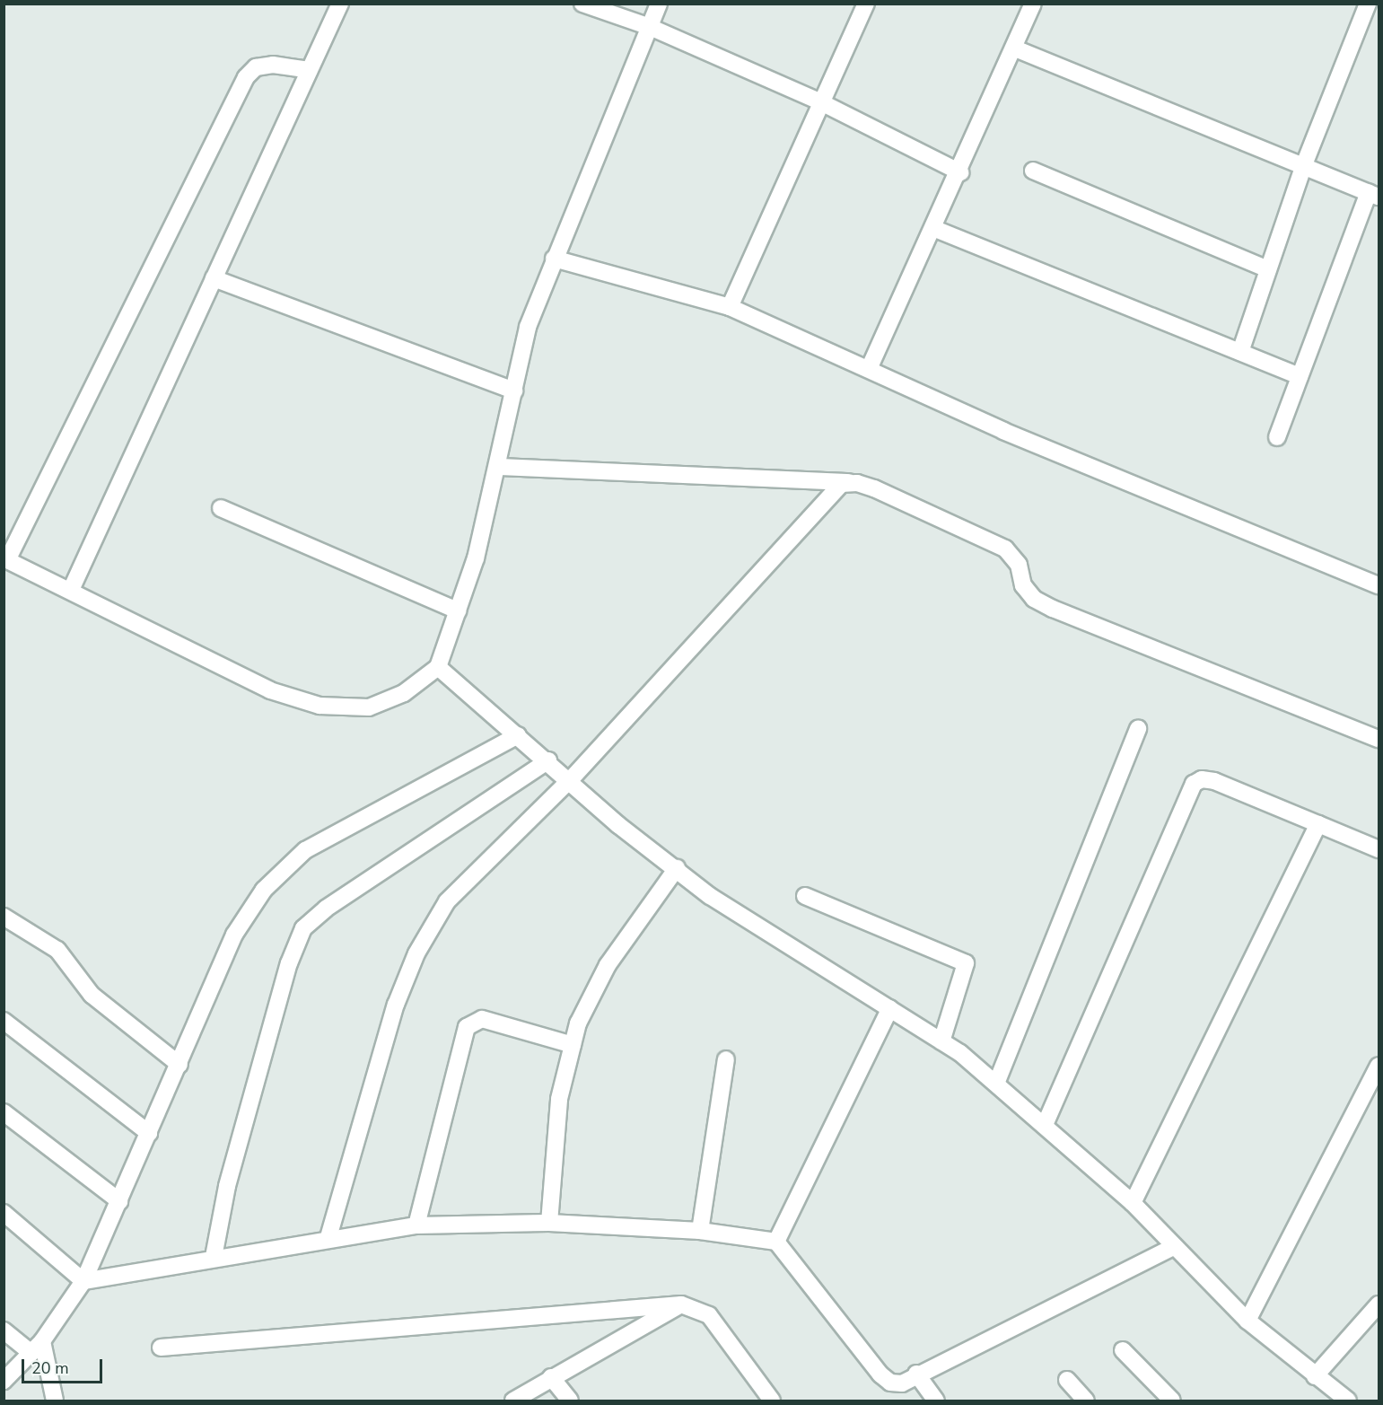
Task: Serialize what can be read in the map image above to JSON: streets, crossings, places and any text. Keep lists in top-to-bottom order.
{
  "scale_bar": "20 m"
}
